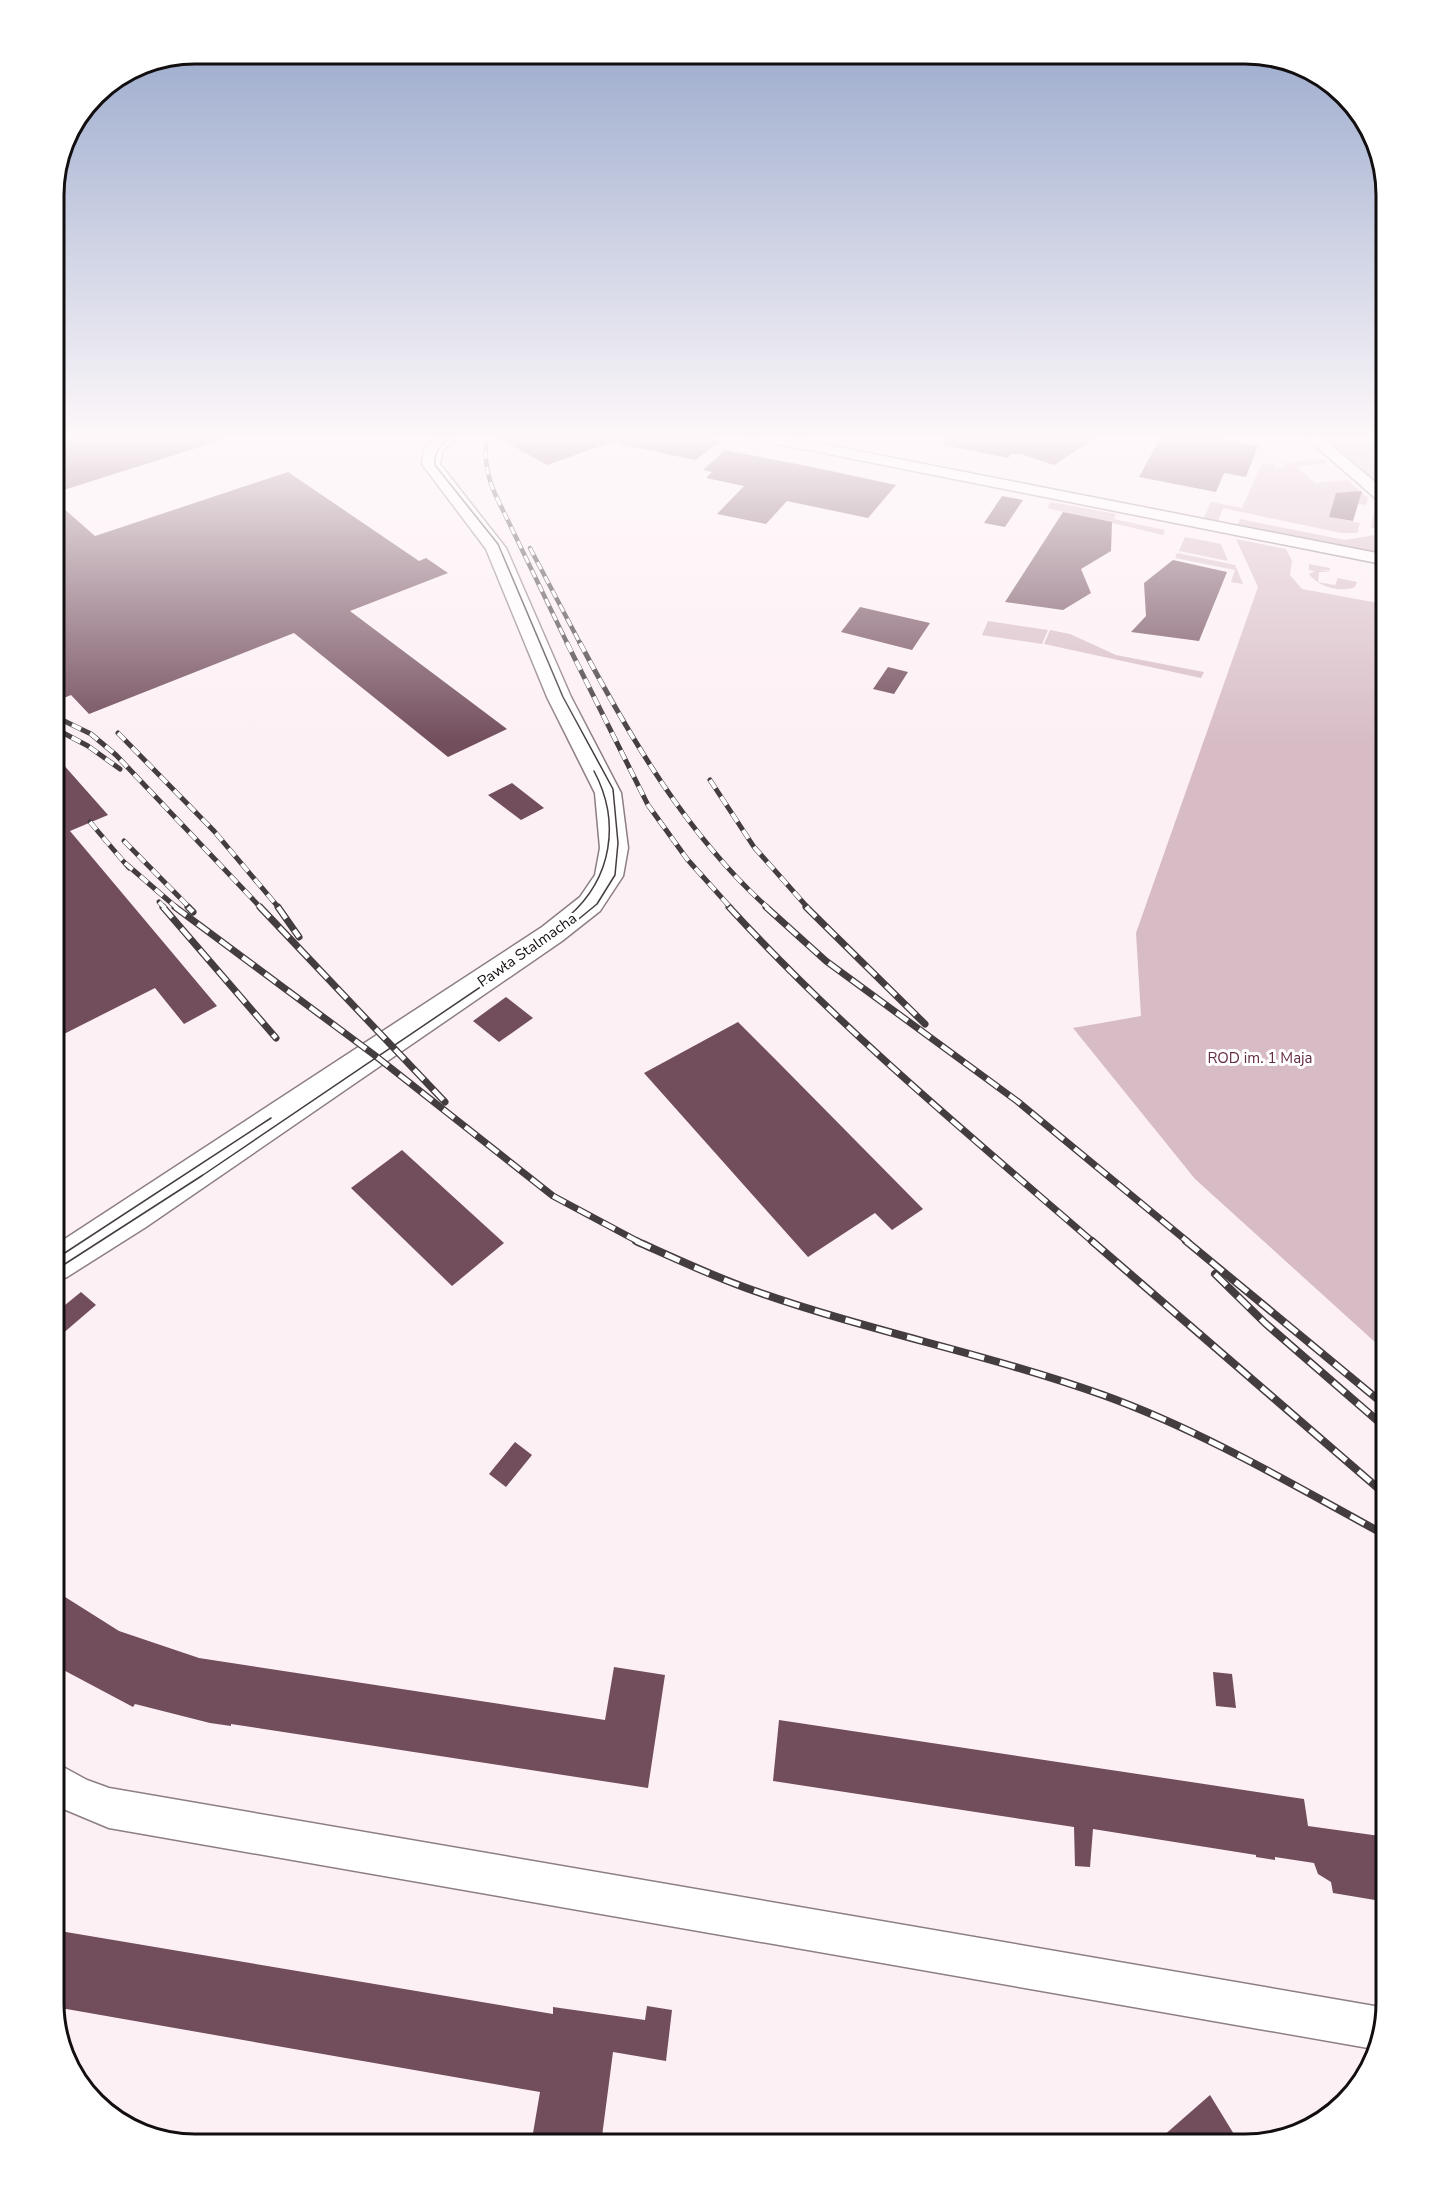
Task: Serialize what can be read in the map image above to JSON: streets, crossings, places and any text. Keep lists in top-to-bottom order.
{
  "streets": {
    "street": ["Pawła Stalmacha"]
  },
  "parks": ["ROD im. 1 Maja"]
}
